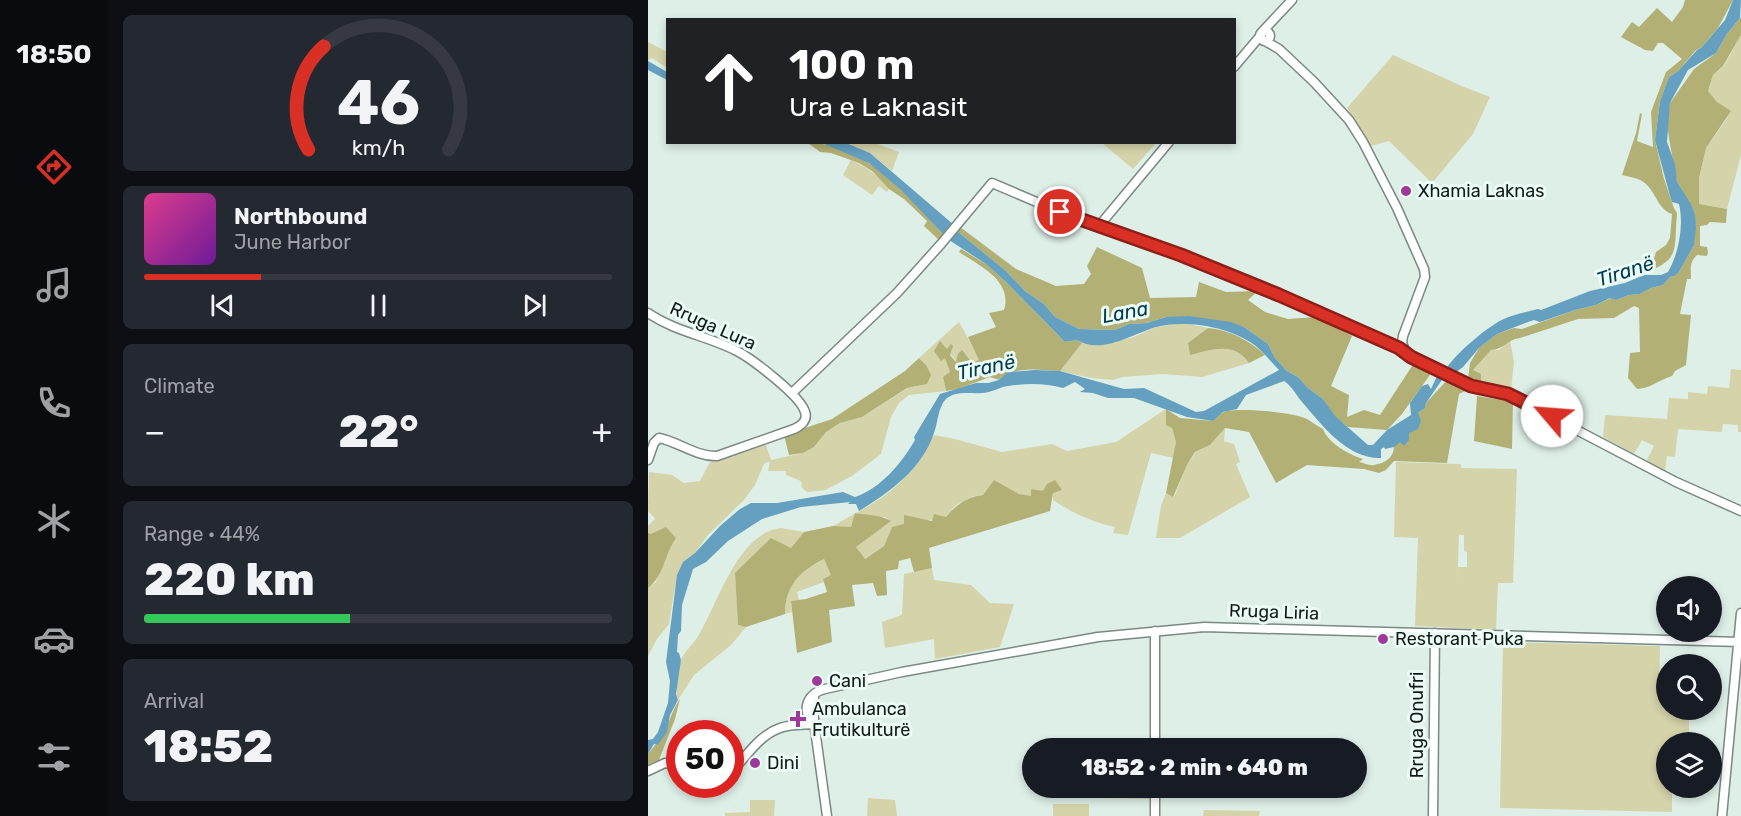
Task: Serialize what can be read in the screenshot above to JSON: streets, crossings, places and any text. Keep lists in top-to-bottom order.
{
  "streets": {
    "main road": ["Rruga Lura", "Rruga Liria", "Rruga Onufri"]
  },
  "crossings": [
    ["Rruga Liria", "Rruga Onufri"]
  ],
  "water": ["Tiranë", "Lana"],
  "places": {
    "other": [
      "Xhamia Laknas",
      "Restorant Puka",
      "Cani",
      "Dini"
    ],
    "health": ["Ambulanca Frutikulturë"]
  },
  "page": {
    "tabs": "18:50",
    "turn": ["100 m", "Ura e Laknasit"],
    "song": ["Northbound", "June Harbor"],
    "tile": [
      "Climate",
      ["Range · 44%", "220 km"],
      ["Arrival", "18:52"]
    ],
    "heat": ["−", "22°", "+"],
    "limit": "50",
    "trip": "18:52 · 2 min · 640 m",
    "gauge": ["46", "km/h"]
  }
}
